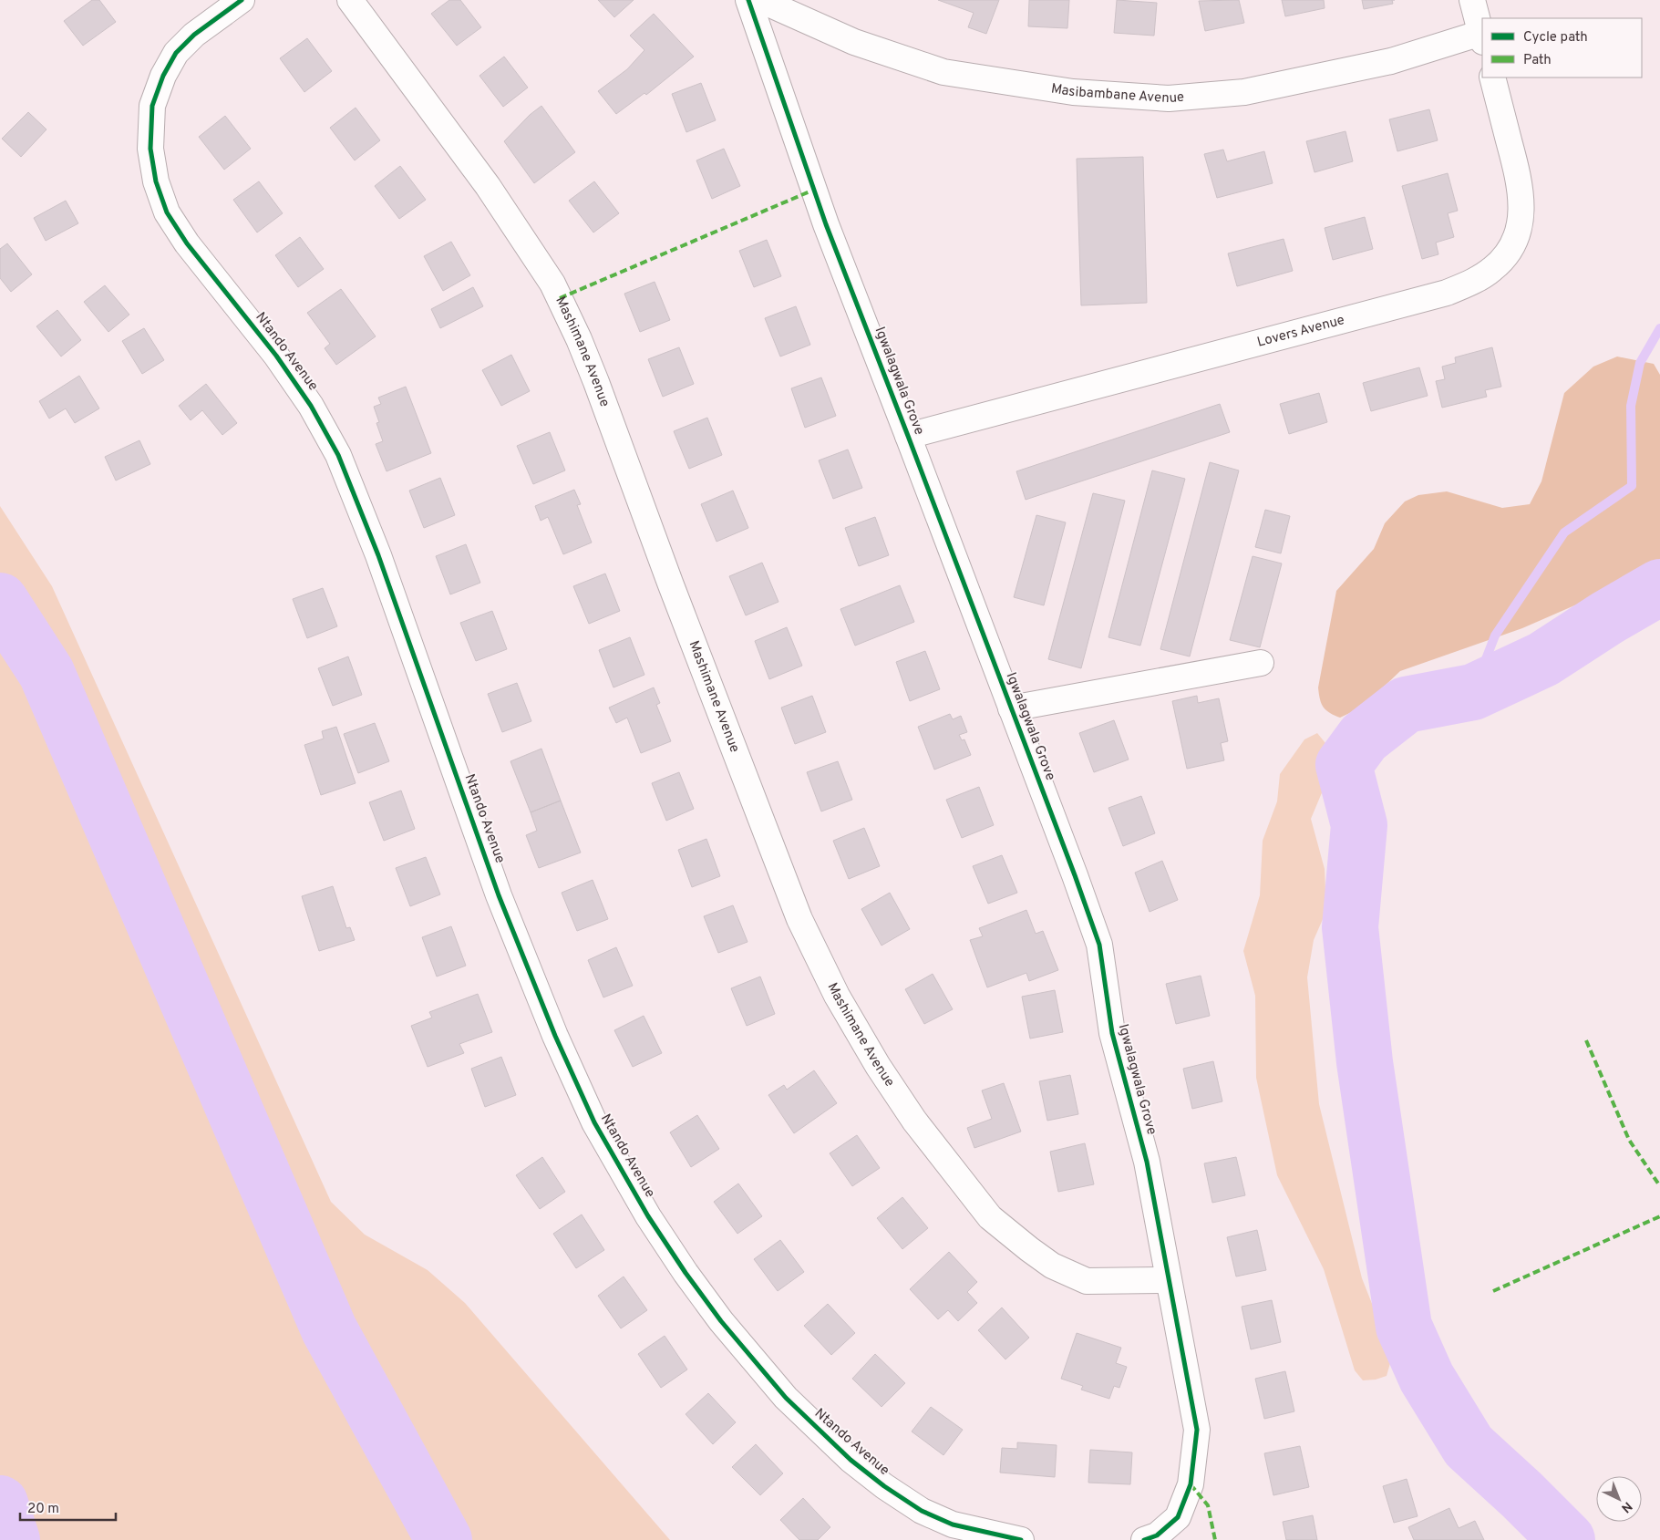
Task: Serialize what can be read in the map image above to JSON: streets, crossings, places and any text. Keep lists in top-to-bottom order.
{
  "streets": {
    "street": [
      "Masibambane Avenue",
      "Lovers Avenue",
      "Ntando Avenue",
      "Mashimane Avenue",
      "Igwalagwala Grove"
    ]
  },
  "crossings": [
    ["Lovers Avenue", "Igwalagwala Grove"],
    ["Mashimane Avenue", "Igwalagwala Grove"]
  ],
  "legend": ["Cycle path", "Path"],
  "scale_bar": "20 m",
  "north": "bottom right"
}
